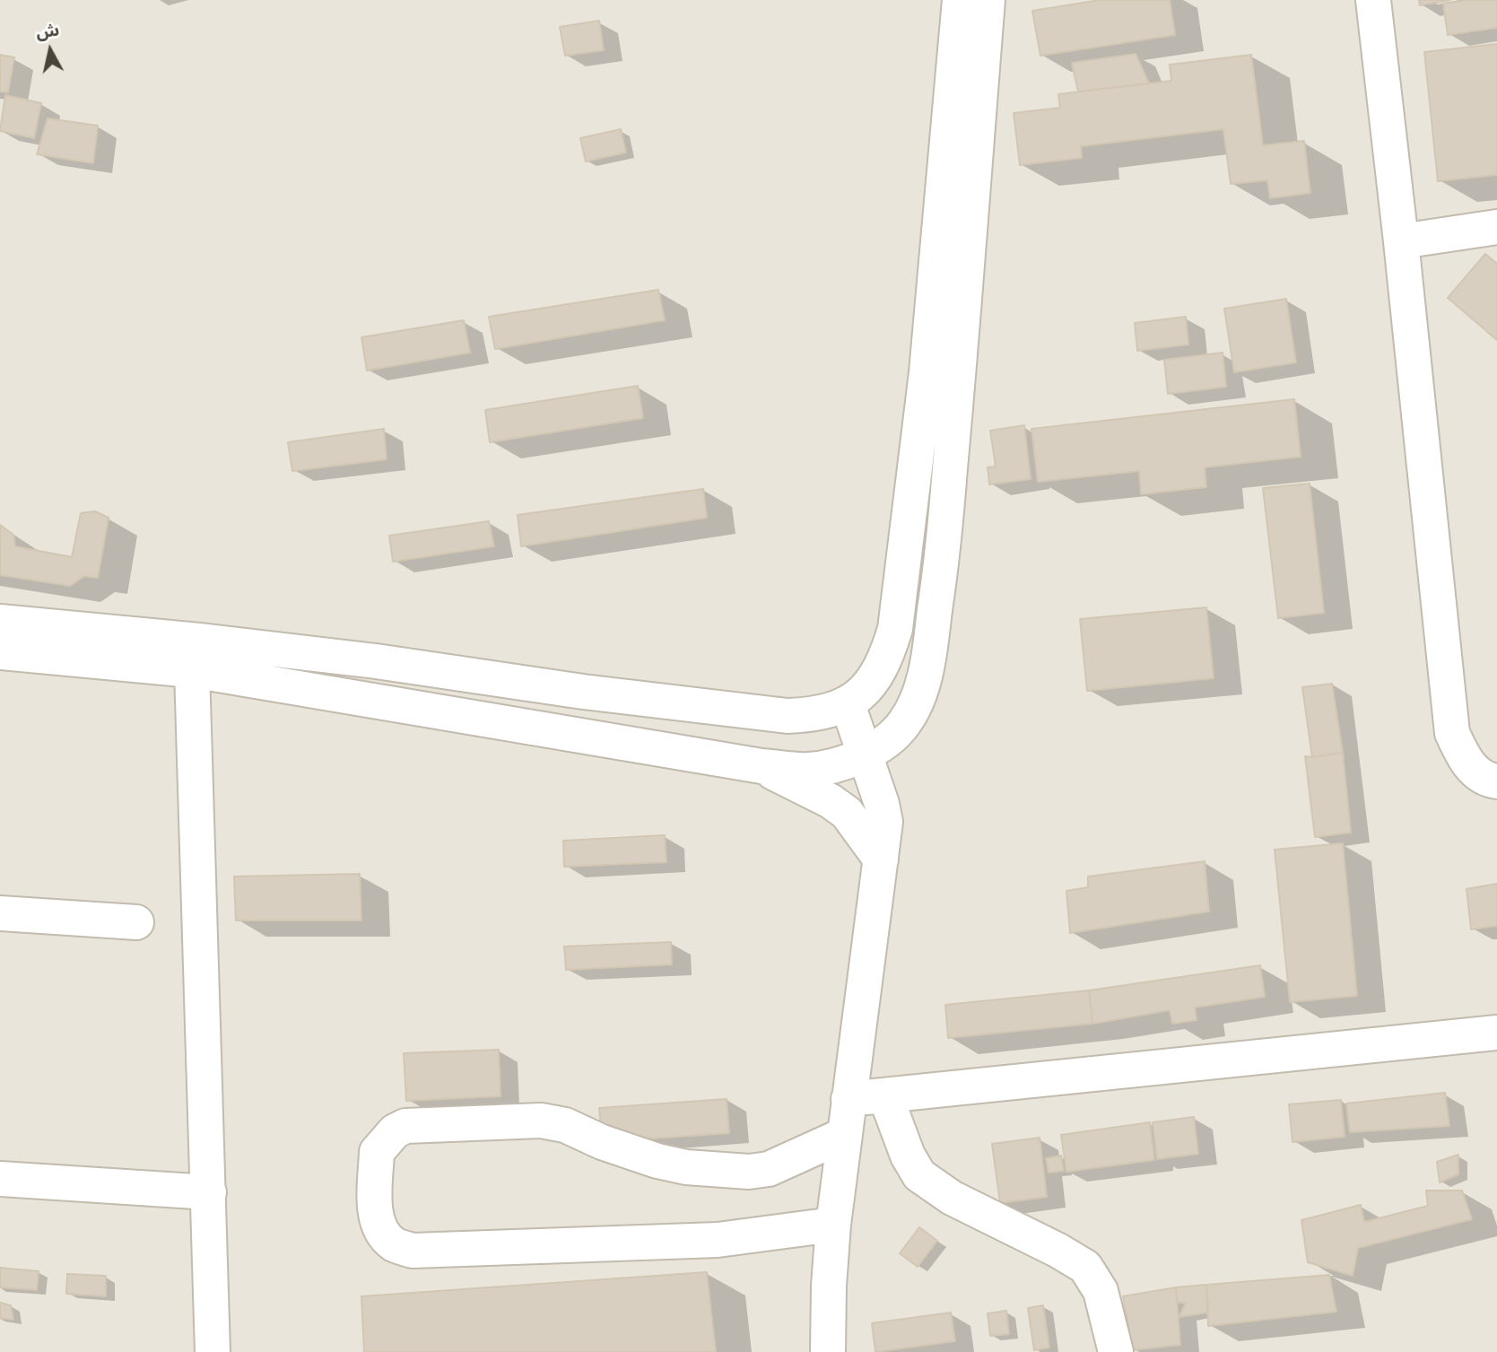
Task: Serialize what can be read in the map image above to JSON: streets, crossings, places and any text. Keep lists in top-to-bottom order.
{
  "north": "top"
}
